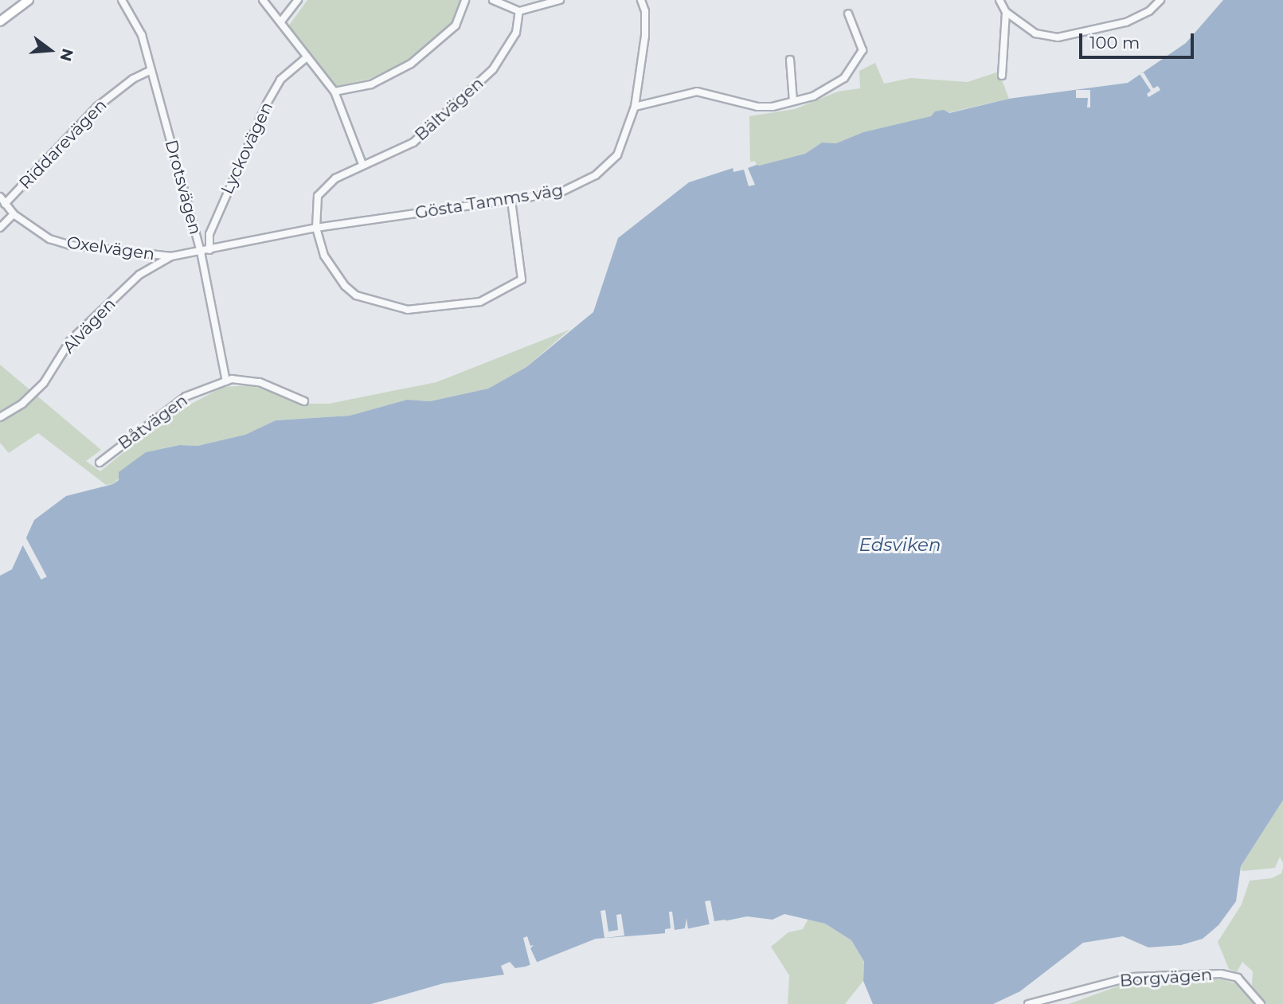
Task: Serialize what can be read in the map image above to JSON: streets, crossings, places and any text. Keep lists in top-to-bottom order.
{
  "streets": {
    "street": [
      "Bältvägen",
      "Riddarevägen",
      "Lyckovägen",
      "Drotsvägen",
      "Gösta Tamms väg",
      "Oxelvägen",
      "Alvägen",
      "Båtvägen",
      "Borgvägen"
    ]
  },
  "crossings": [
    ["Bältvägen", "Gösta Tamms väg"],
    ["Riddarevägen", "Drotsvägen"],
    ["Riddarevägen", "Oxelvägen"],
    ["Lyckovägen", "Gösta Tamms väg"],
    ["Drotsvägen", "Gösta Tamms väg"],
    ["Drotsvägen", "Båtvägen"],
    ["Gösta Tamms väg", "Alvägen"],
    ["Oxelvägen", "Alvägen"]
  ],
  "water": ["Edsviken"],
  "scale_bar": "100 m",
  "north": "right"
}
